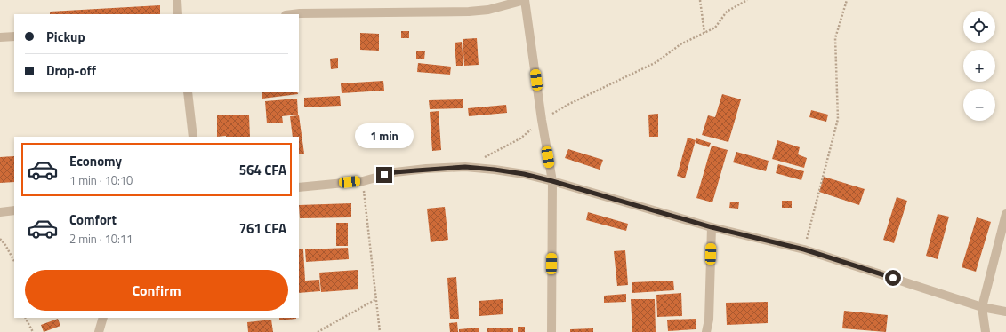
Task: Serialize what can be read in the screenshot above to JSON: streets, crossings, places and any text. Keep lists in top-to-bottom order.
{
  "page": {
    "map_buttons": ["+", "−"],
    "banner": ["Pickup", "Drop-off"],
    "bubble": "1 min",
    "list": [
      {
        "name": "Economy",
        "note": "1 min · 10:10",
        "value": "564 CFA"
      },
      {
        "name": "Comfort",
        "note": "2 min · 10:11",
        "value": "761 CFA"
      }
    ],
    "buttons": "Confirm"
  }
}
